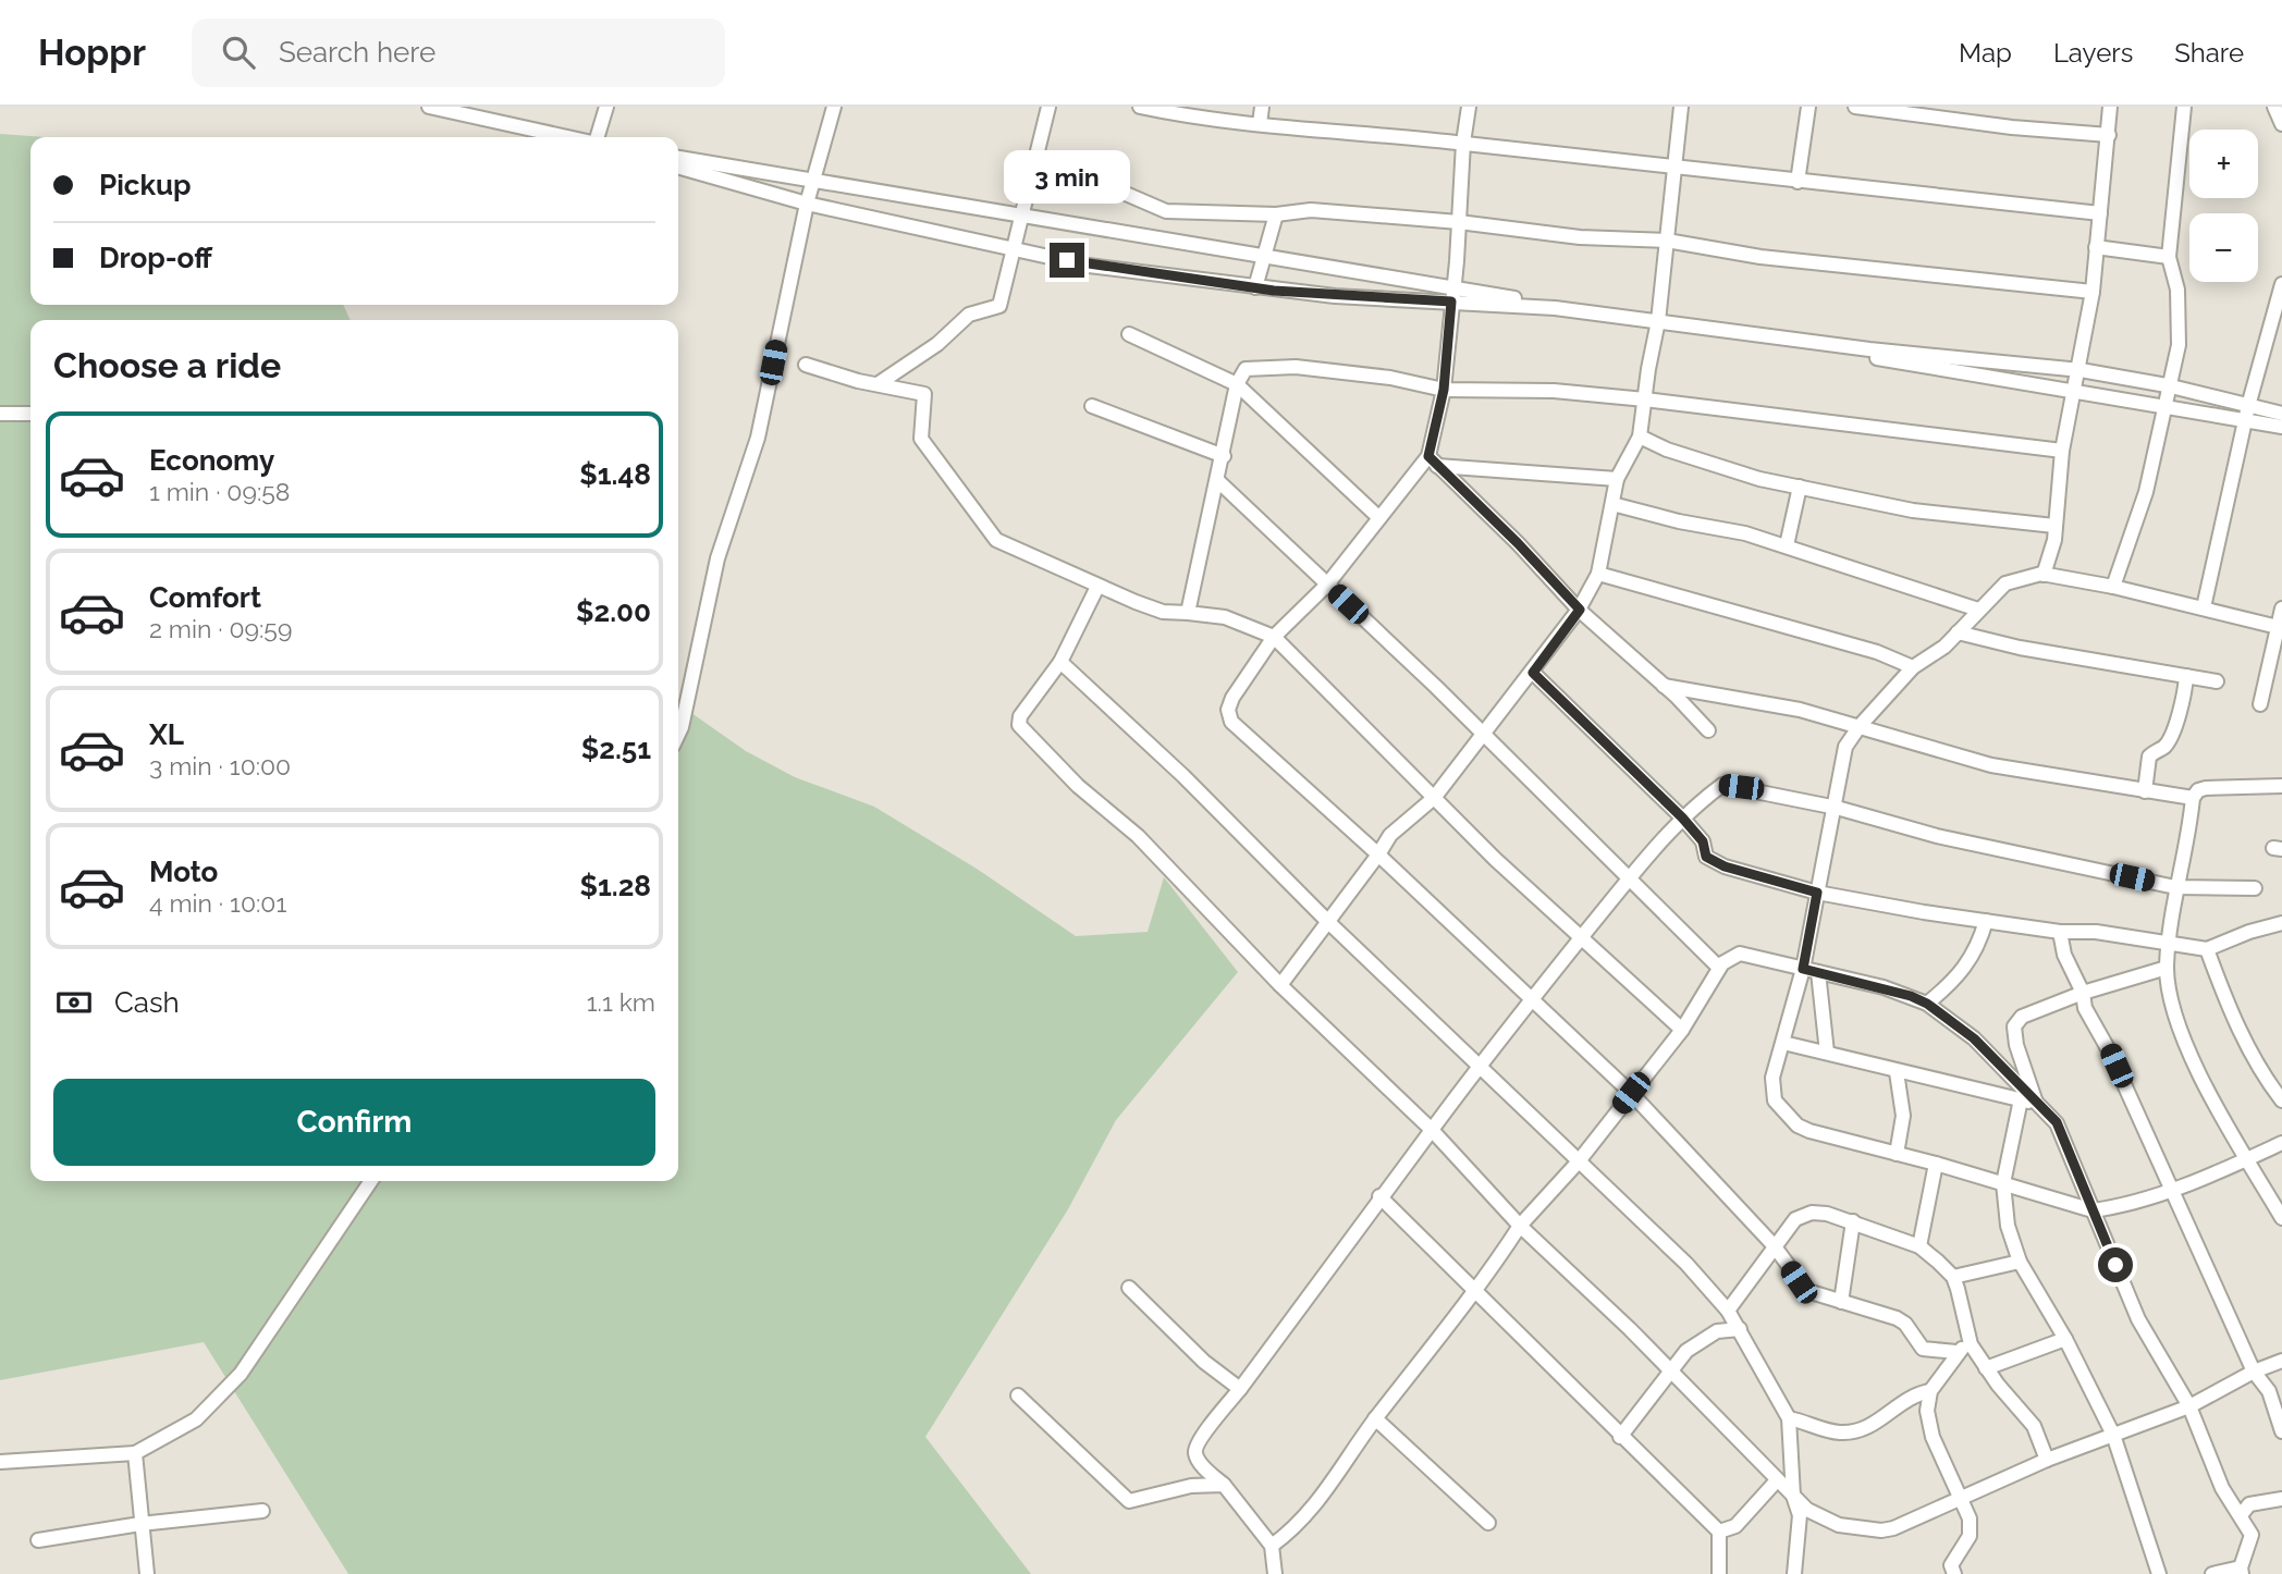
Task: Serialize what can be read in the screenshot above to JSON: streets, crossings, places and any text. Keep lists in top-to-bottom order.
{
  "page": {
    "header": "Hoppr",
    "search": "Search here",
    "nav": ["Map", "Layers", "Share"],
    "map_buttons": ["+", "−"],
    "banner": ["Pickup", "Drop-off"],
    "bubble": "3 min",
    "heading": "Choose a ride",
    "list": [
      {
        "name": "Economy",
        "note": "1 min · 09:58",
        "value": "$1.48"
      },
      {
        "name": "Comfort",
        "note": "2 min · 09:59",
        "value": "$2.00"
      },
      {
        "name": "XL",
        "note": "3 min · 10:00",
        "value": "$2.51"
      },
      {
        "name": "Moto",
        "note": "4 min · 10:01",
        "value": "$1.28"
      }
    ],
    "pay": ["Cash", "1.1 km"],
    "buttons": "Confirm"
  }
}
